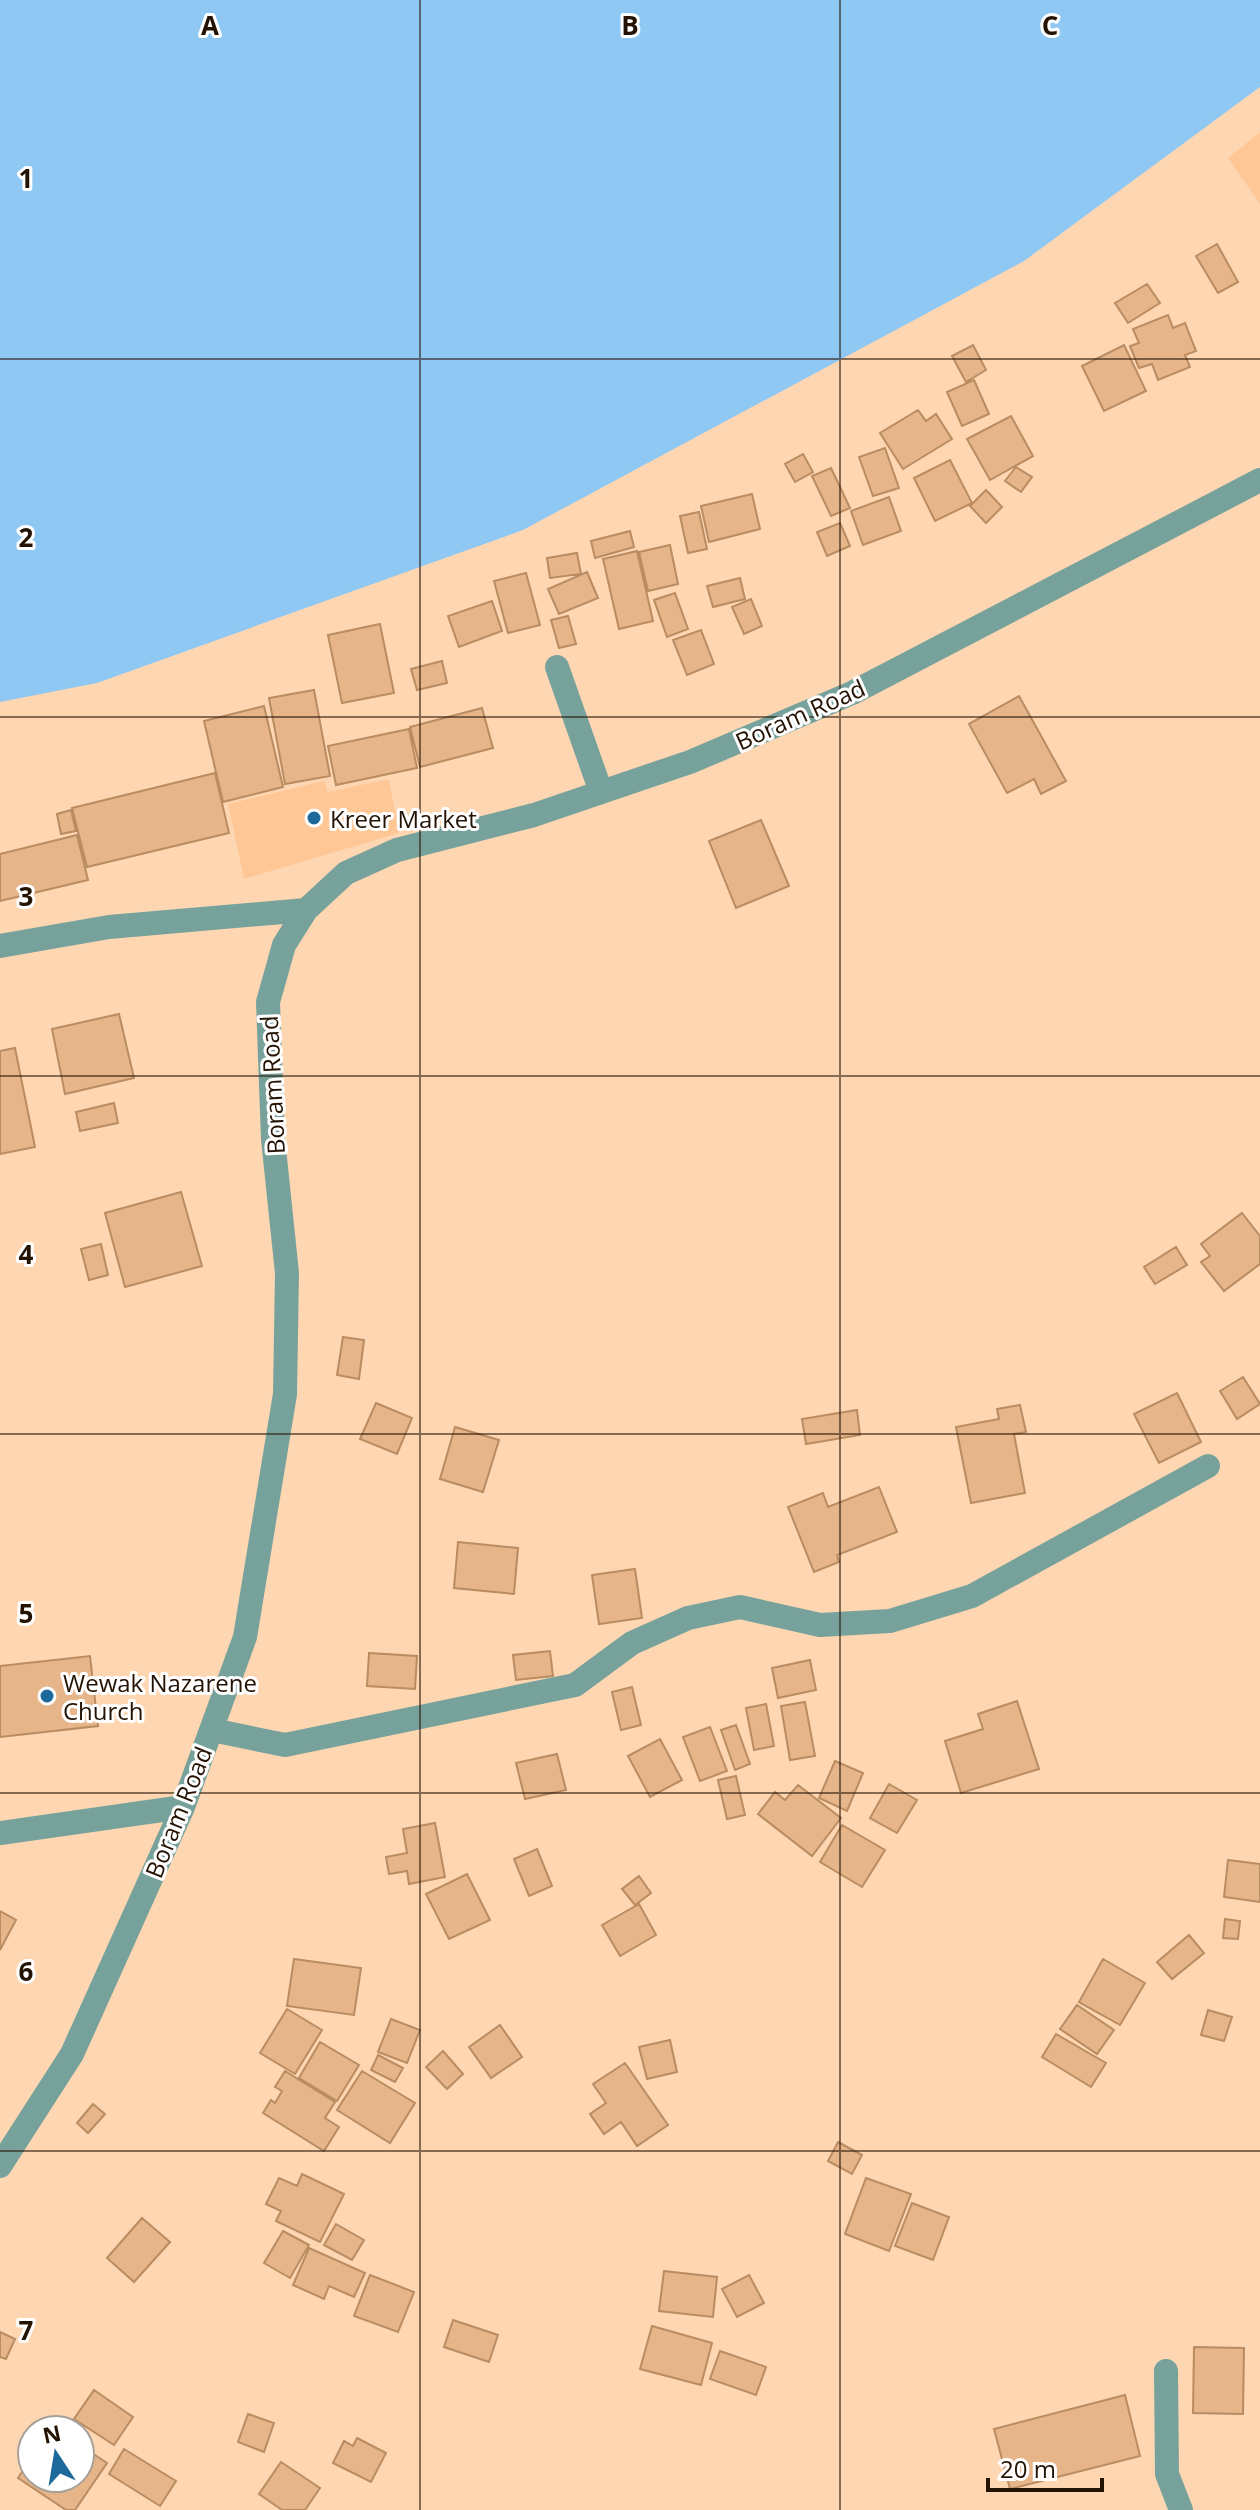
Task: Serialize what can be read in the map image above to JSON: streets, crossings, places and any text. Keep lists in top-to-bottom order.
{
  "streets": {
    "street": ["Boram Road"]
  },
  "places": ["Kreer Market", "Wewak Nazarene Church"],
  "scale_bar": "20 m",
  "north": "top",
  "grid": {
    "columns": ["A", "B", "C"],
    "rows": [
      "1",
      "2",
      "3",
      "4",
      "5",
      "6",
      "7"
    ]
  }
}
